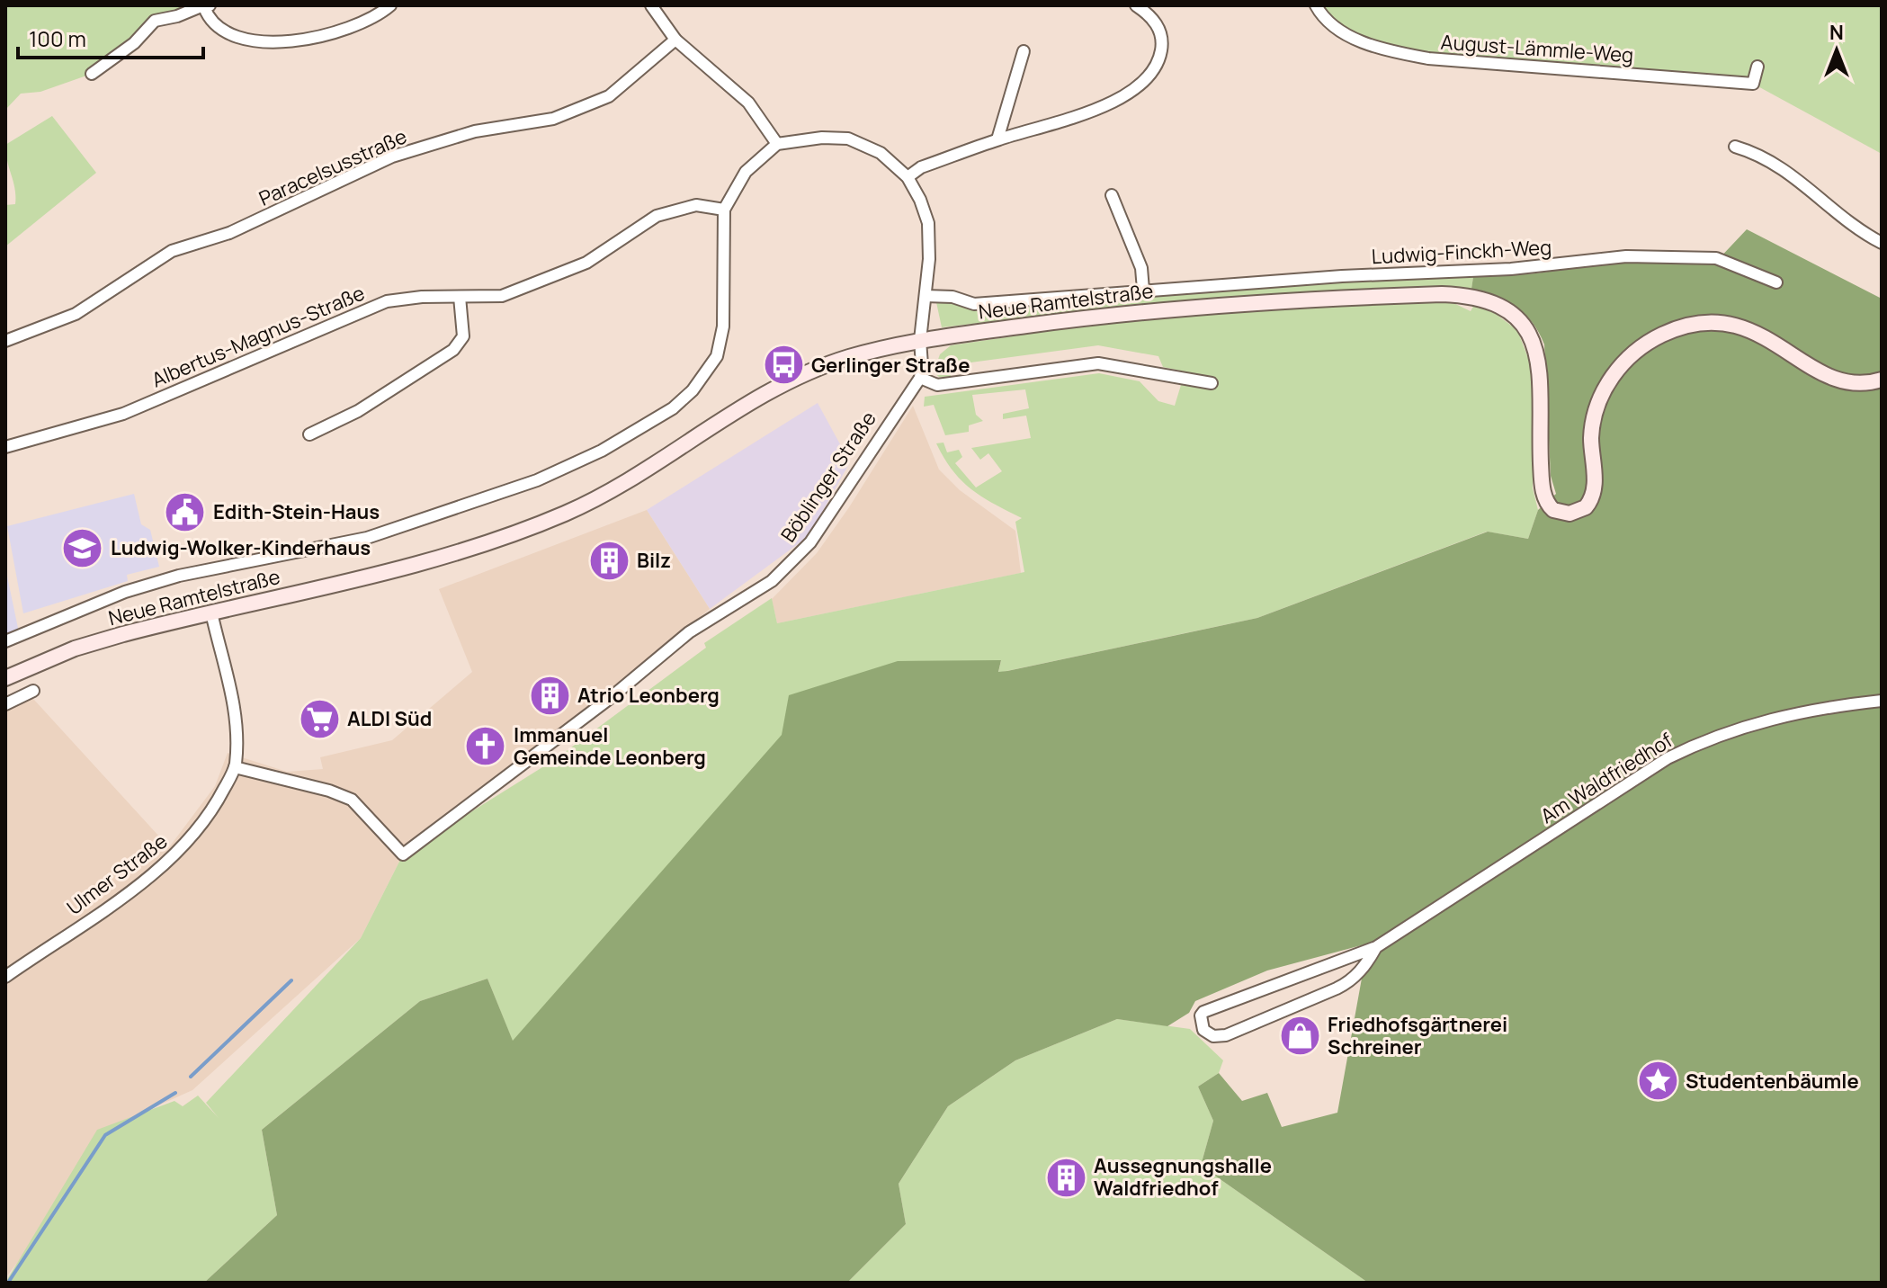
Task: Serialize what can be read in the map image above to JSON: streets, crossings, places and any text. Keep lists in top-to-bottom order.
{
  "streets": {
    "main road": ["Neue Ramtelstraße"],
    "street": [
      "August-Lämmle-Weg",
      "Paracelsusstraße",
      "Ludwig-Finckh-Weg",
      "Albertus-Magnus-Straße",
      "Böblinger Straße",
      "Am Waldfriedhof",
      "Ulmer Straße"
    ]
  },
  "crossings": [
    ["Neue Ramtelstraße", "Ulmer Straße"],
    ["Böblinger Straße", "Ulmer Straße"]
  ],
  "places": {
    "bus stop": ["Gerlinger Straße"],
    "public building": ["Edith-Stein-Haus"],
    "school or university": ["Ludwig-Wolker-Kinderhaus"],
    "building": ["Bilz", "Atrio Leonberg", "Aussegnungshalle Waldfriedhof"],
    "supermarket": ["ALDI Süd"],
    "church": ["Immanuel Gemeinde Leonberg"],
    "shop": ["Friedhofsgärtnerei Schreiner"],
    "place": ["Studentenbäumle"]
  },
  "scale_bar": "100 m",
  "north": "top"
}
